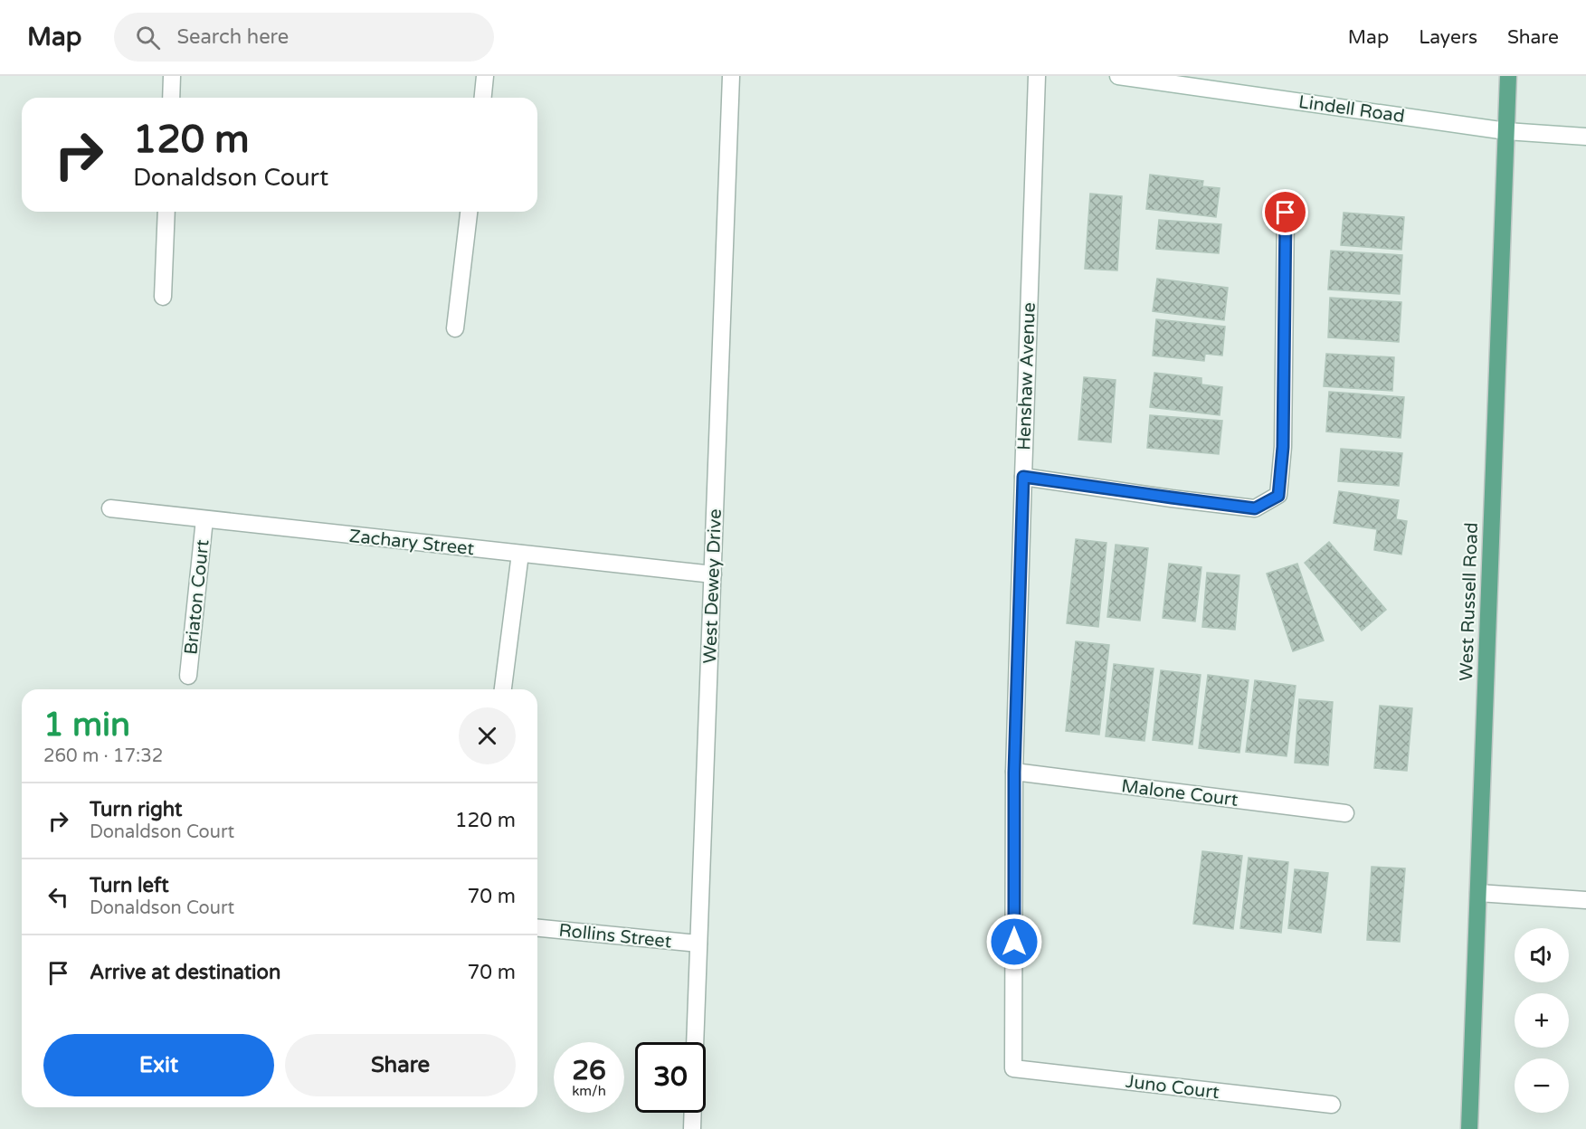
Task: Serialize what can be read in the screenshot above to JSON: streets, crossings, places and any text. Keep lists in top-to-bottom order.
{
  "streets": {
    "main road": ["West Russell Road"],
    "street": [
      "Lindell Road",
      "Henshaw Avenue",
      "Zachary Street",
      "West Dewey Drive",
      "Briaton Court",
      "Malone Court",
      "Rollins Street",
      "Juno Court"
    ]
  },
  "crossings": [
    ["Lindell Road", "West Russell Road"],
    ["Henshaw Avenue", "Malone Court"],
    ["Henshaw Avenue", "Juno Court"],
    ["Zachary Street", "West Dewey Drive"],
    ["Zachary Street", "Briaton Court"],
    ["West Dewey Drive", "Rollins Street"]
  ],
  "page": {
    "header": "Map",
    "search": "Search here",
    "nav": ["Map", "Layers", "Share"],
    "turn": ["120 m", "Donaldson Court"],
    "heading": ["1 min", "260 m · 17:32"],
    "list": [
      {
        "name": "Turn right",
        "note": "Donaldson Court",
        "value": "120 m"
      },
      {
        "name": "Turn left",
        "note": "Donaldson Court",
        "value": "70 m"
      },
      {
        "name": "Arrive at destination",
        "value": "70 m"
      }
    ],
    "map_buttons": ["+", "−"],
    "buttons": ["Exit", "Share"],
    "speed": "26 km/h",
    "limit": "30"
  }
}
